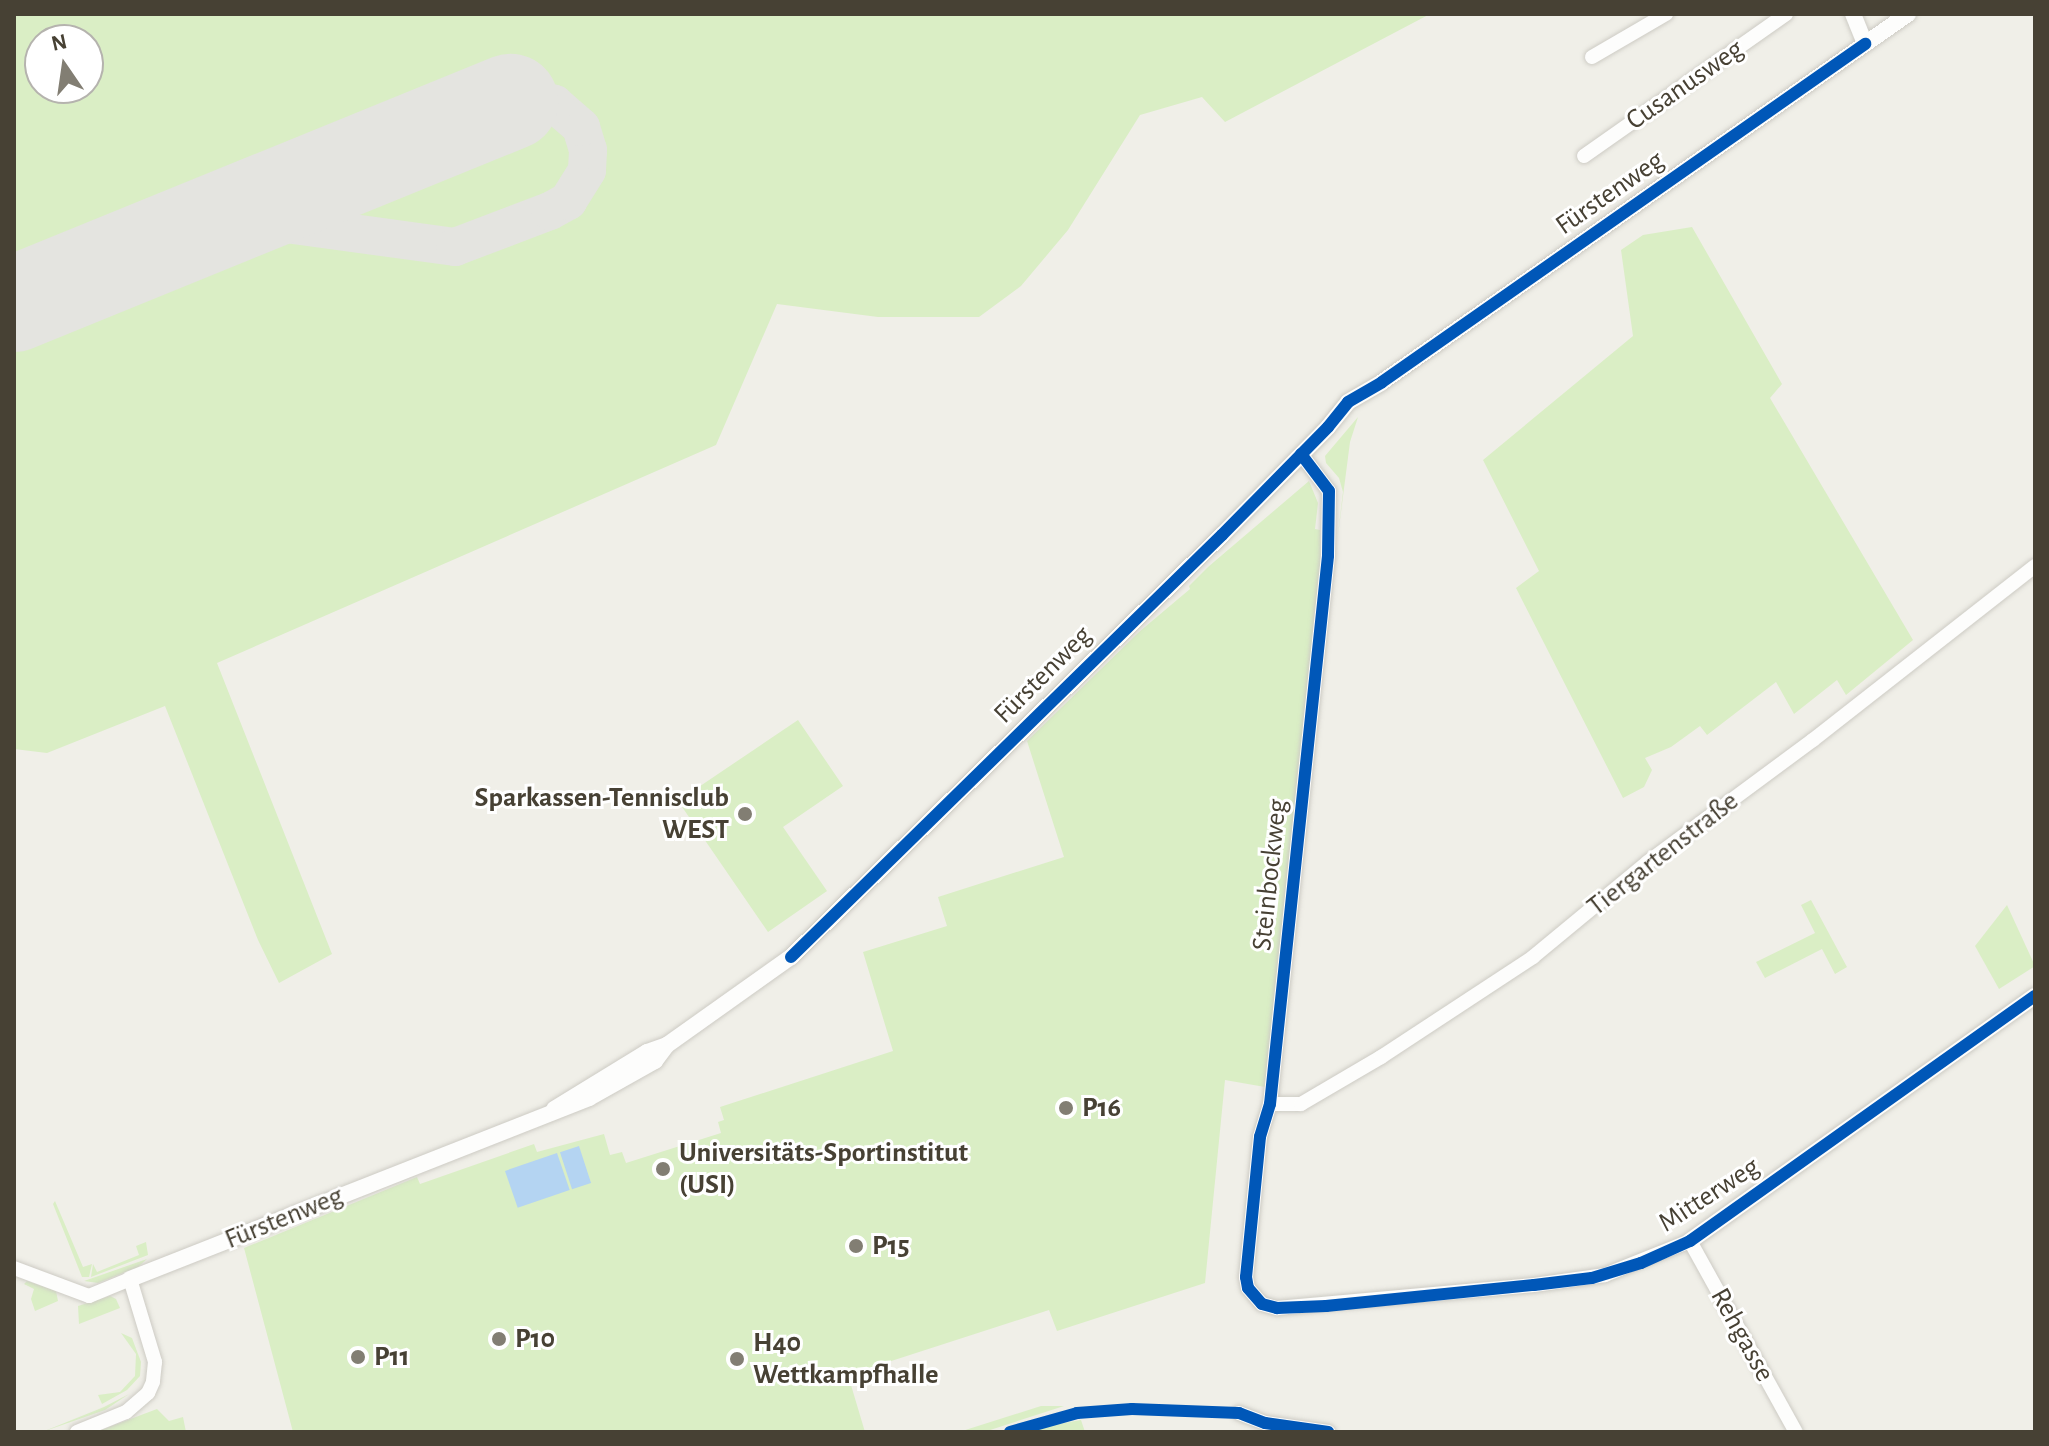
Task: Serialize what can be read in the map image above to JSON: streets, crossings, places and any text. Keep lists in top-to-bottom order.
{
  "streets": {
    "street": [
      "Cusanusweg",
      "Fürstenweg",
      "Tiergartenstraße",
      "Steinbockweg",
      "Mitterweg",
      "Rehgasse"
    ]
  },
  "crossings": [
    ["Fürstenweg", "Steinbockweg"],
    ["Tiergartenstraße", "Steinbockweg"],
    ["Steinbockweg", "Mitterweg"],
    ["Mitterweg", "Rehgasse"]
  ],
  "places": [
    "Sparkassen-Tennisclub WEST",
    "P16",
    "Universitäts-Sportinstitut (USI)",
    "P15",
    "P10",
    "P11",
    "H40 Wettkampfhalle"
  ],
  "north": "top"
}
